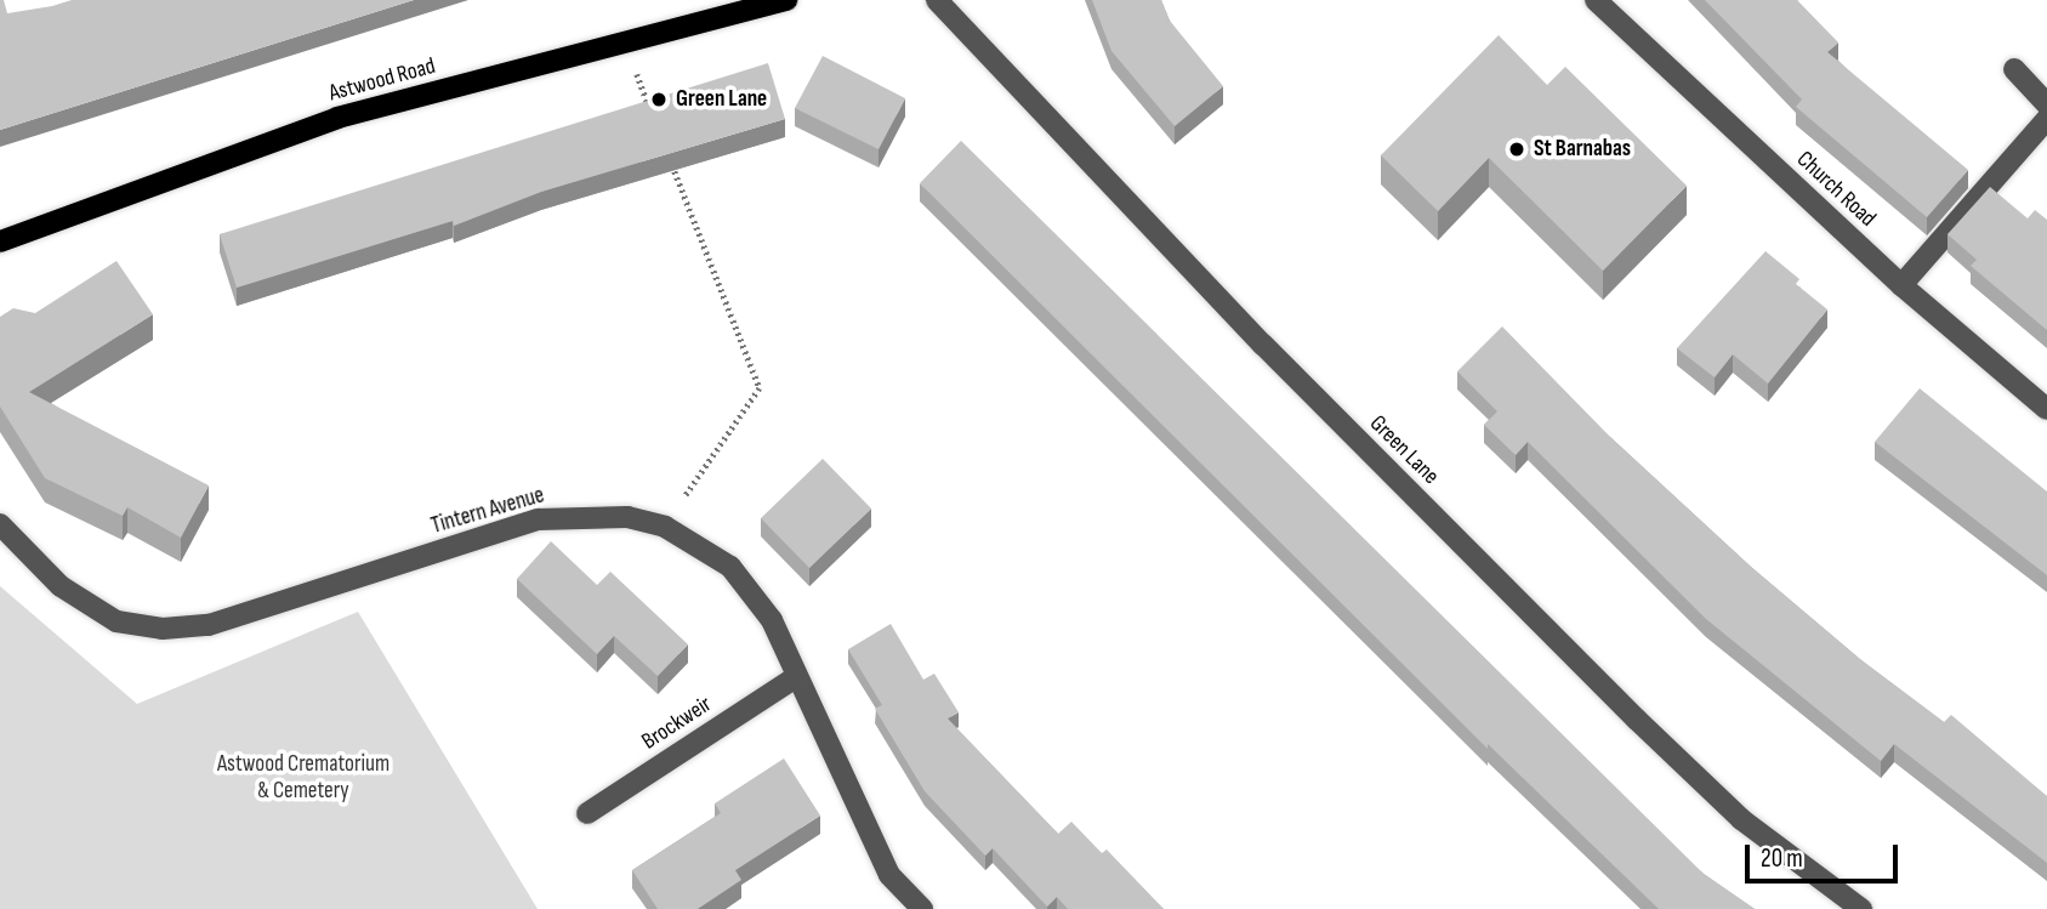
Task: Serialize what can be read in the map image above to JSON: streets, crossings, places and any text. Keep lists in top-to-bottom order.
{
  "streets": {
    "main road": ["Astwood Road"],
    "street": [
      "Church Road",
      "Green Lane",
      "Tintern Avenue",
      "Brockweir"
    ]
  },
  "crossings": [
    ["Tintern Avenue", "Brockweir"]
  ],
  "parks": ["Astwood Crematorium & Cemetery"],
  "places": ["Green Lane", "St Barnabas"],
  "scale_bar": "20 m"
}
